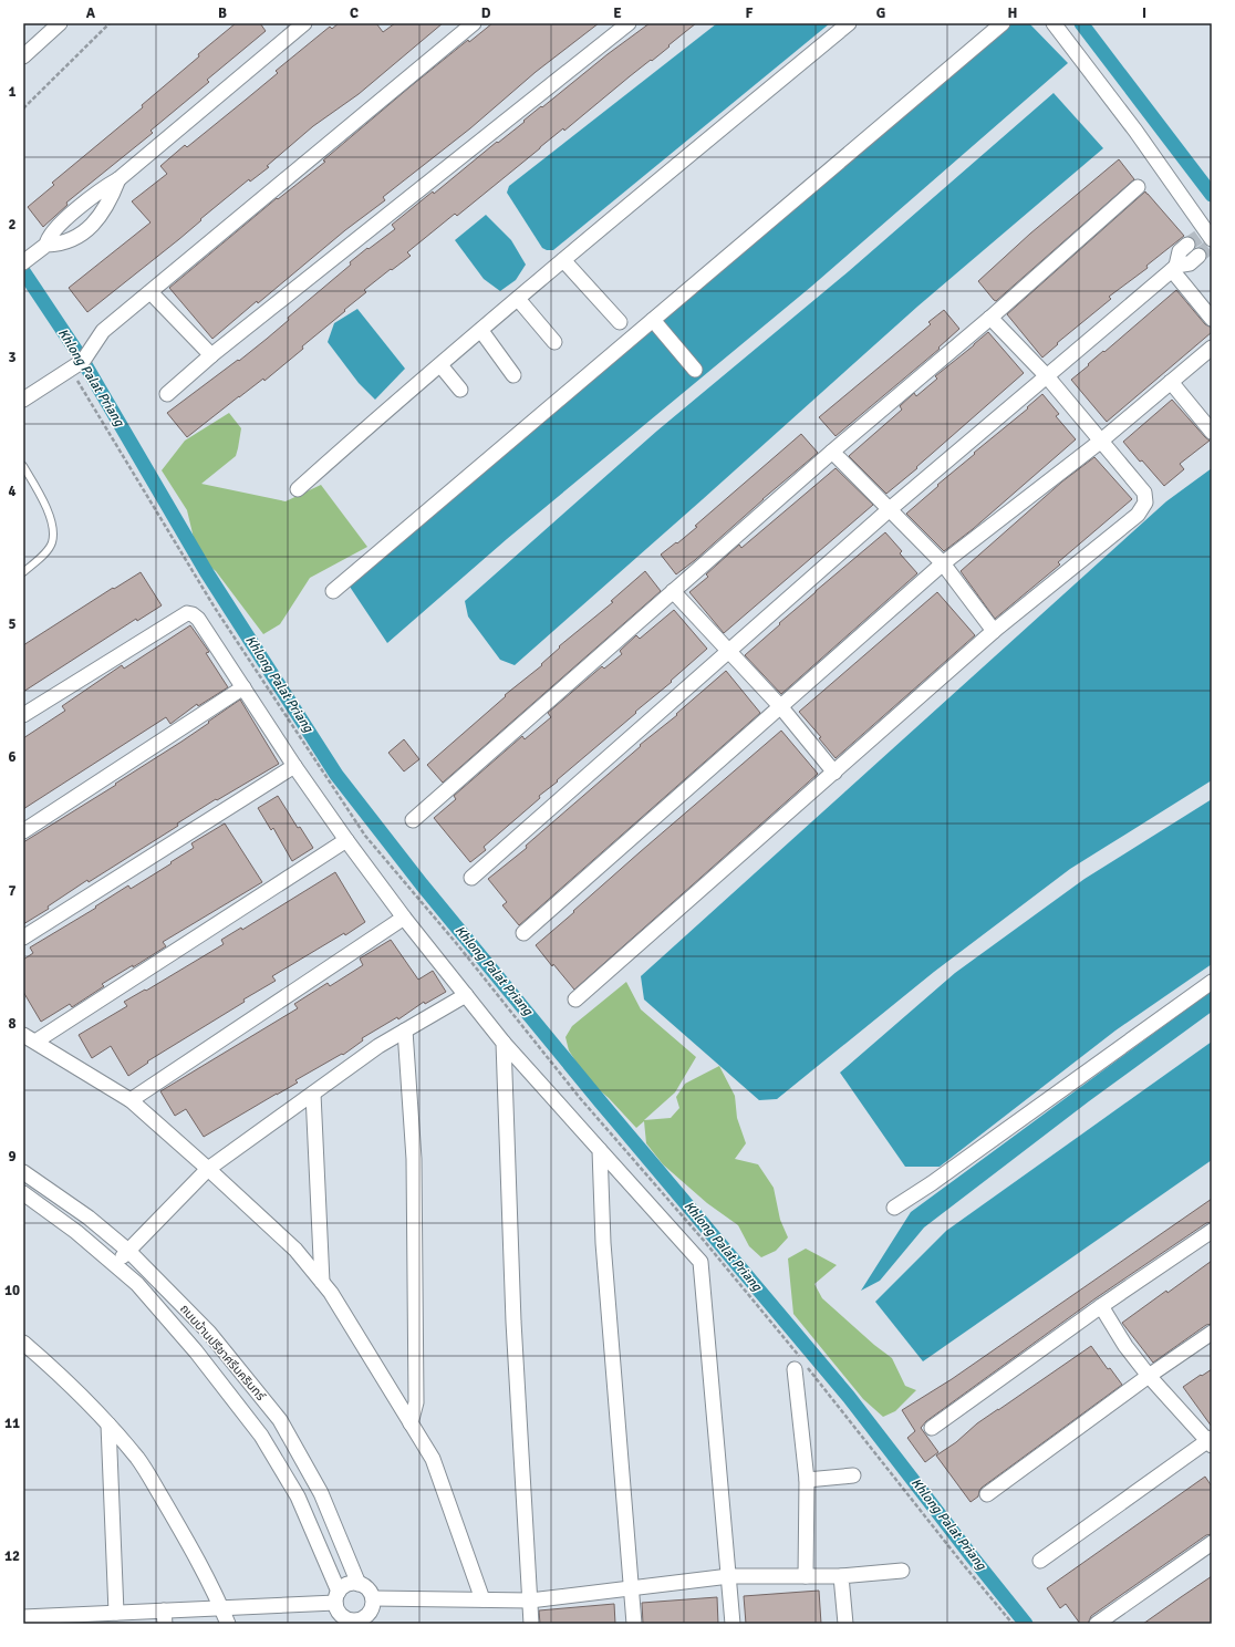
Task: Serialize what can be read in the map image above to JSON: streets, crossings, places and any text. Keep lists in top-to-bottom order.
{
  "streets": {
    "street": ["ถนนบ้านปรีชาศรีนครินทร์"]
  },
  "water": ["Khlong Palat Priang"],
  "grid": {
    "columns": [
      "A",
      "B",
      "C",
      "D",
      "E",
      "F",
      "G",
      "H",
      "I"
    ],
    "rows": [
      "1",
      "2",
      "3",
      "4",
      "5",
      "6",
      "7",
      "8",
      "9",
      "10",
      "11",
      "12"
    ]
  }
}
